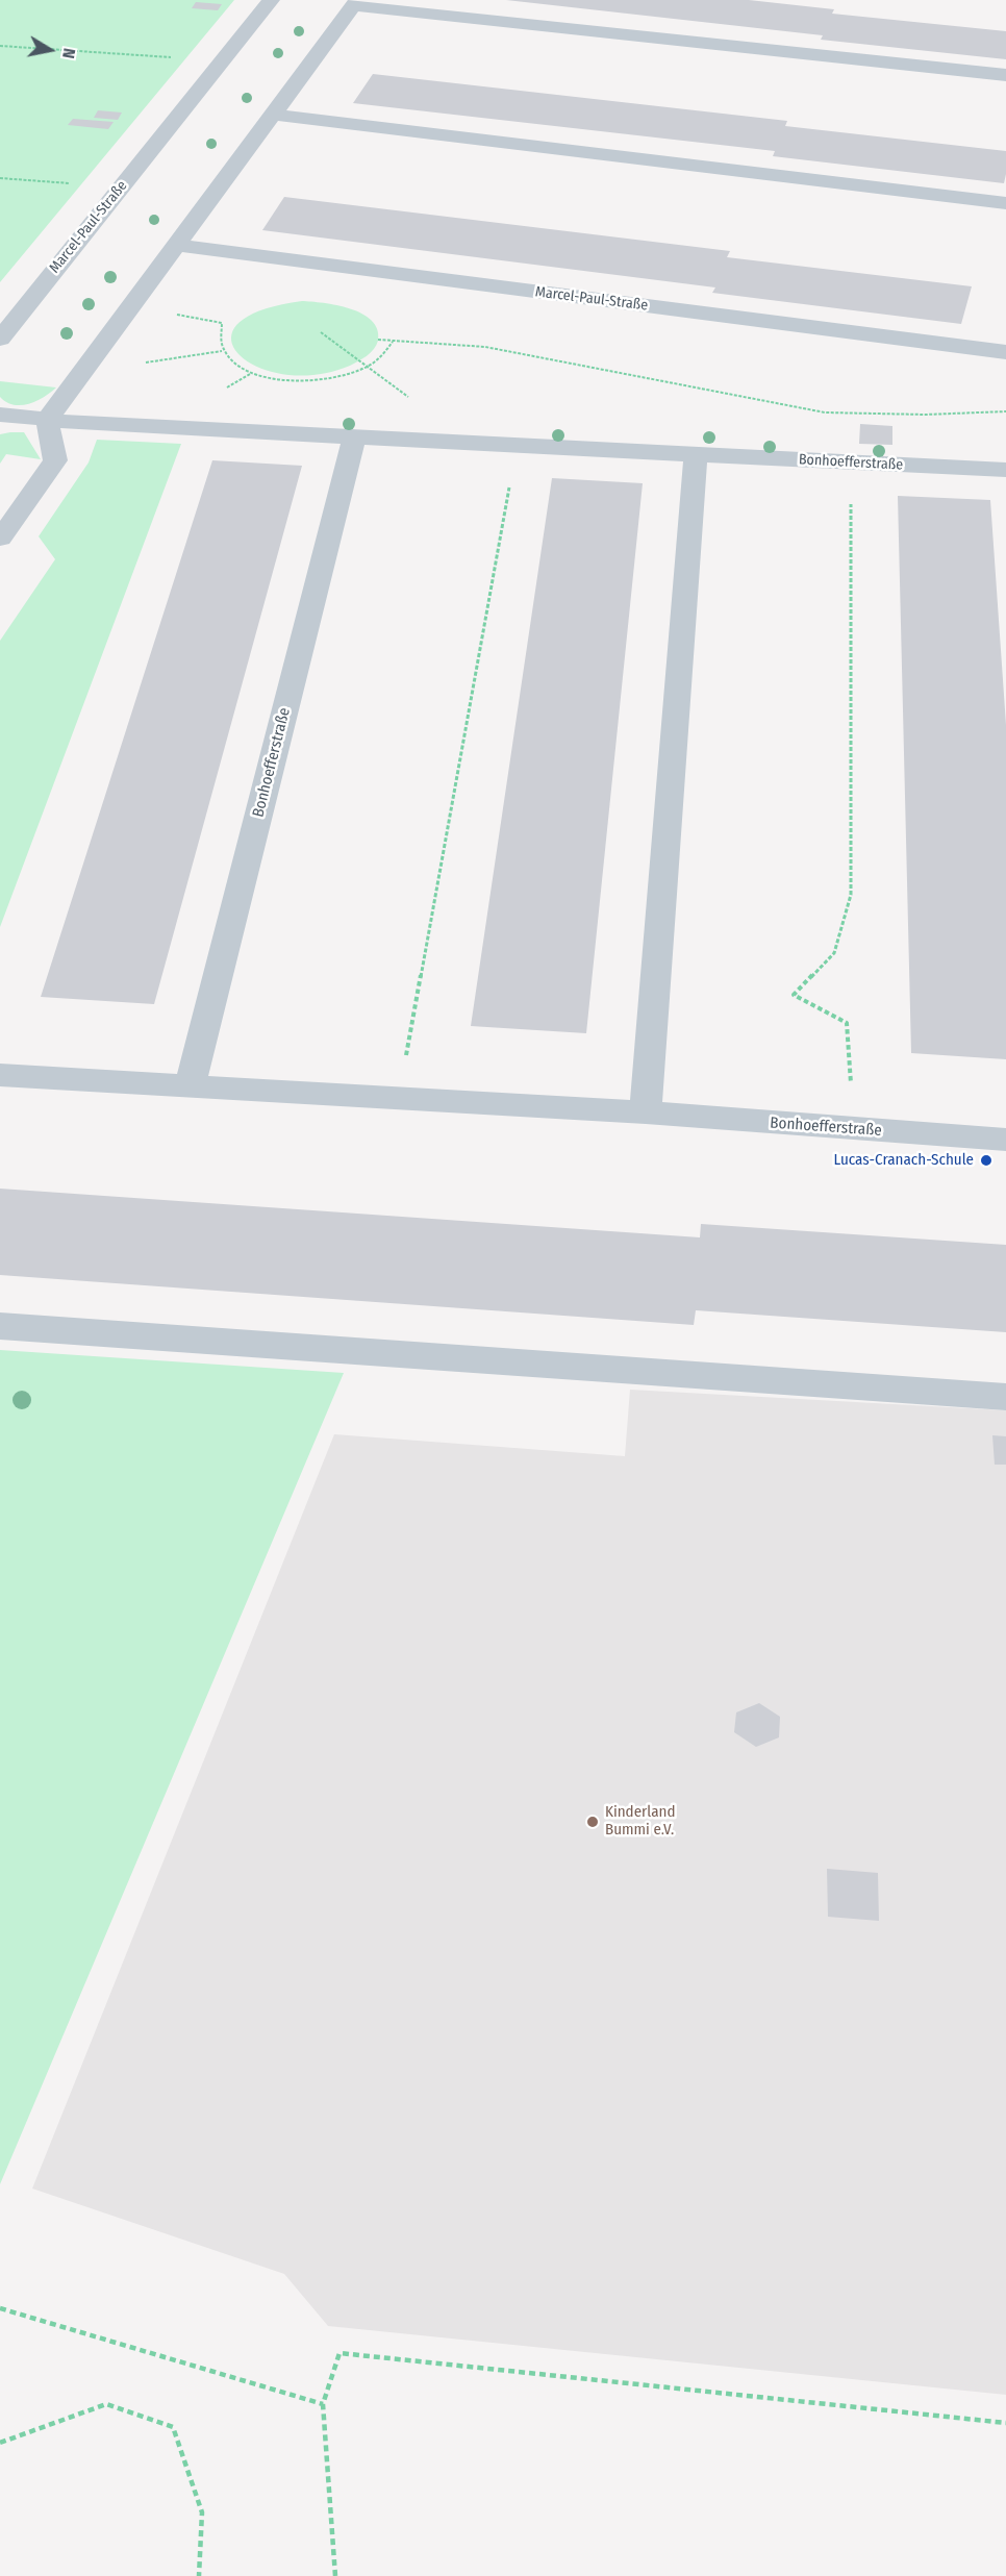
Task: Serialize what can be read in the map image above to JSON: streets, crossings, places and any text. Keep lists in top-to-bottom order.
{
  "streets": {
    "street": ["Marcel-Paul-Straße", "Bonhoefferstraße"]
  },
  "places": ["Lucas-Cranach-Schule", "Kinderland Bummi e.V."],
  "north": "right"
}
